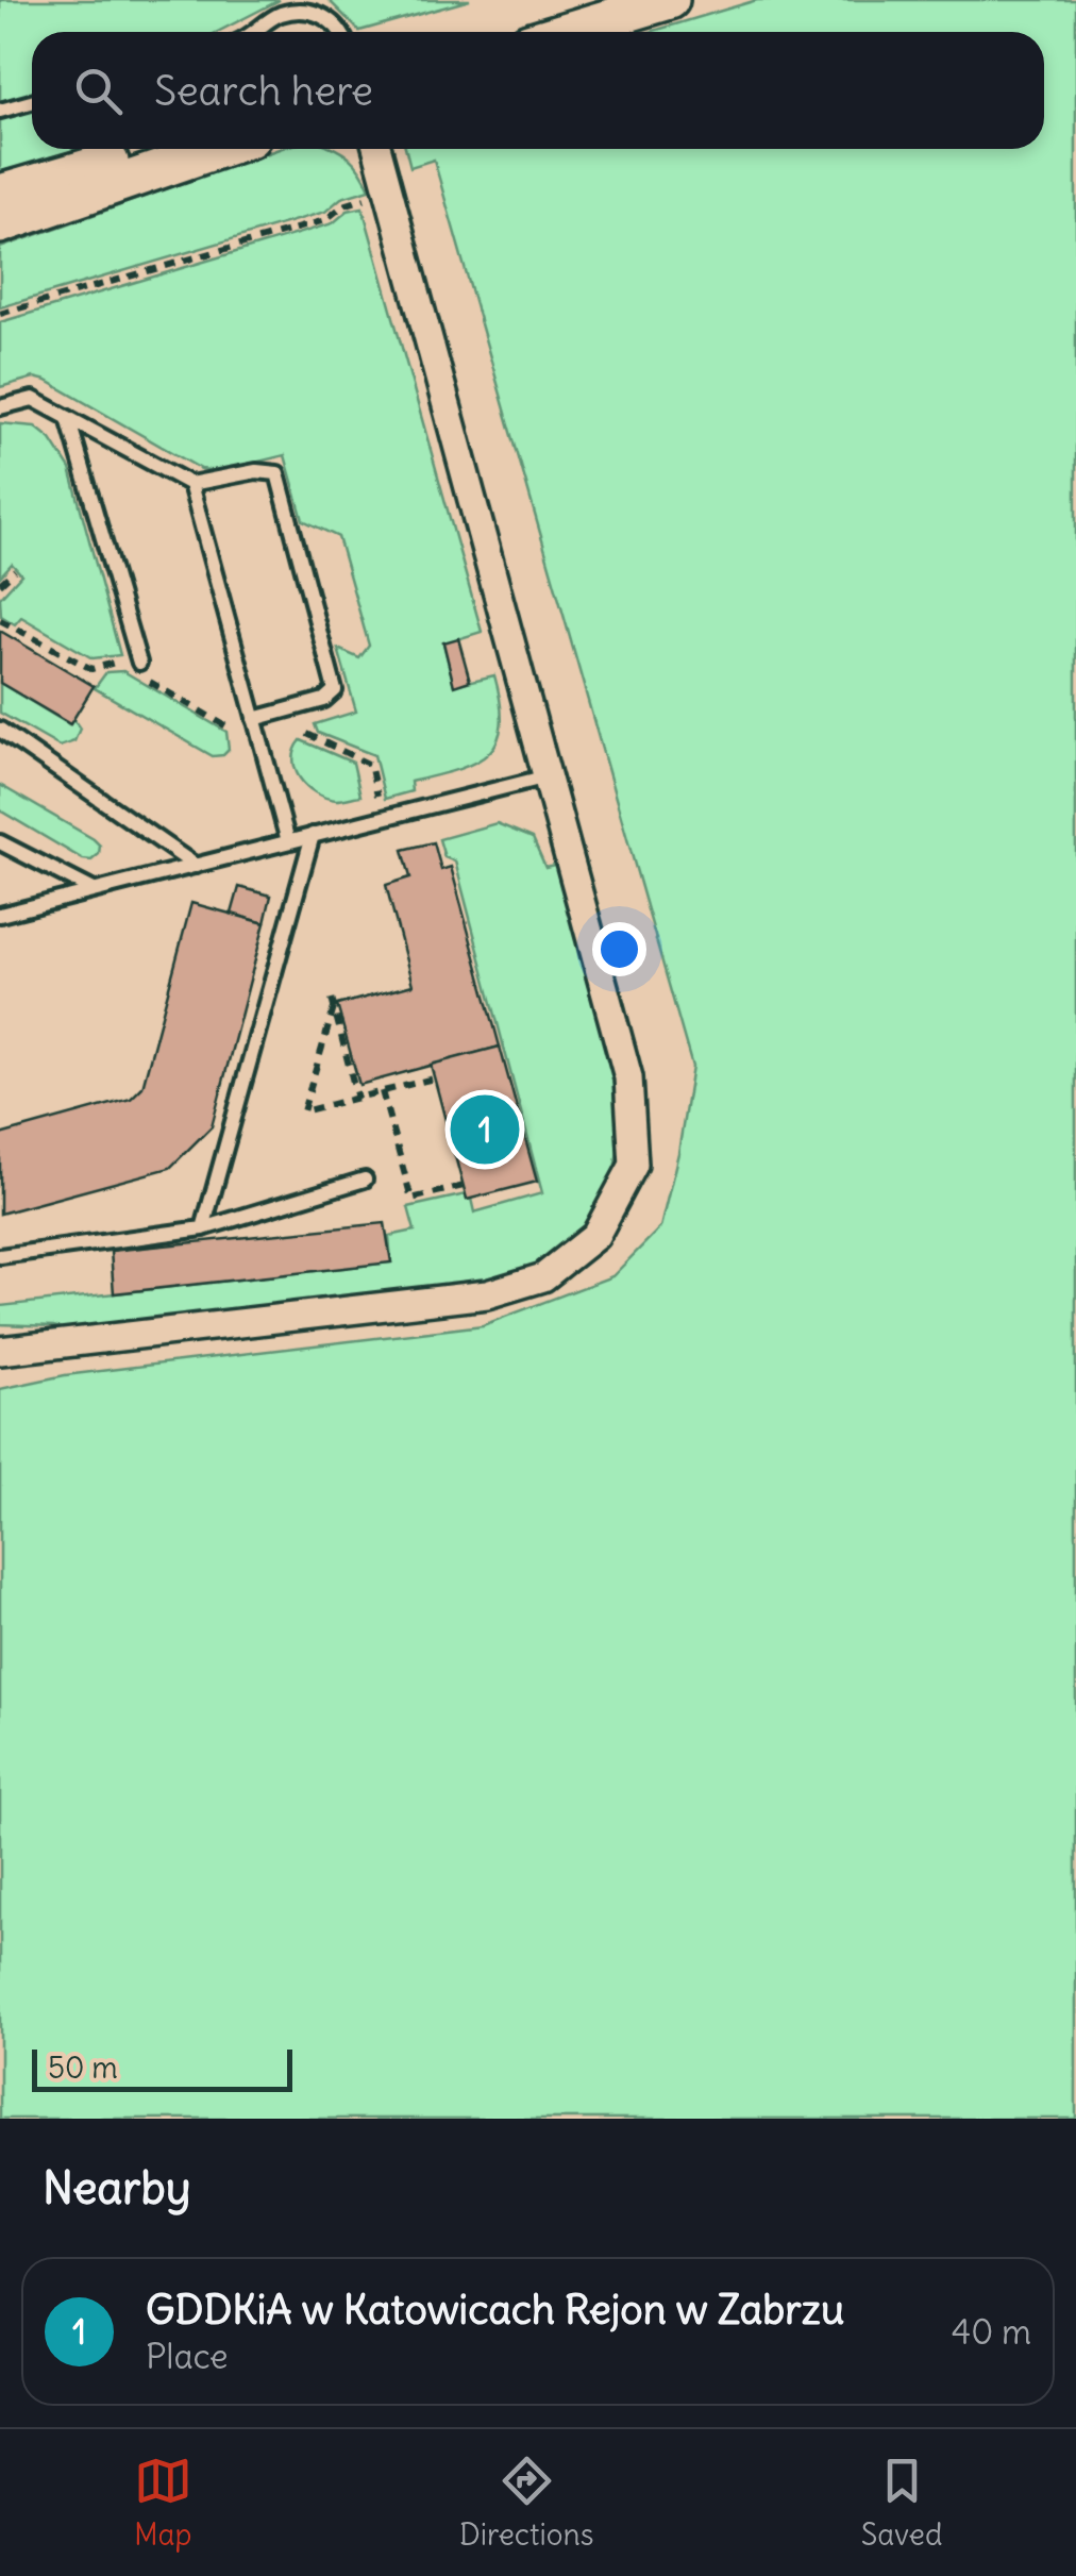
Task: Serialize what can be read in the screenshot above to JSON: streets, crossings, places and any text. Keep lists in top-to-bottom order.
{
  "scale_bar": "50 m",
  "page": {
    "search": "Search here",
    "pins": "1",
    "scale": "50 m",
    "heading": "Nearby",
    "list": [
      {
        "mark": "1",
        "name": "GDDKiA w Katowicach Rejon w Zabrzu",
        "note": "Place",
        "value": "40 m"
      }
    ],
    "nav": ["Map", "Directions", "Saved"]
  }
}
